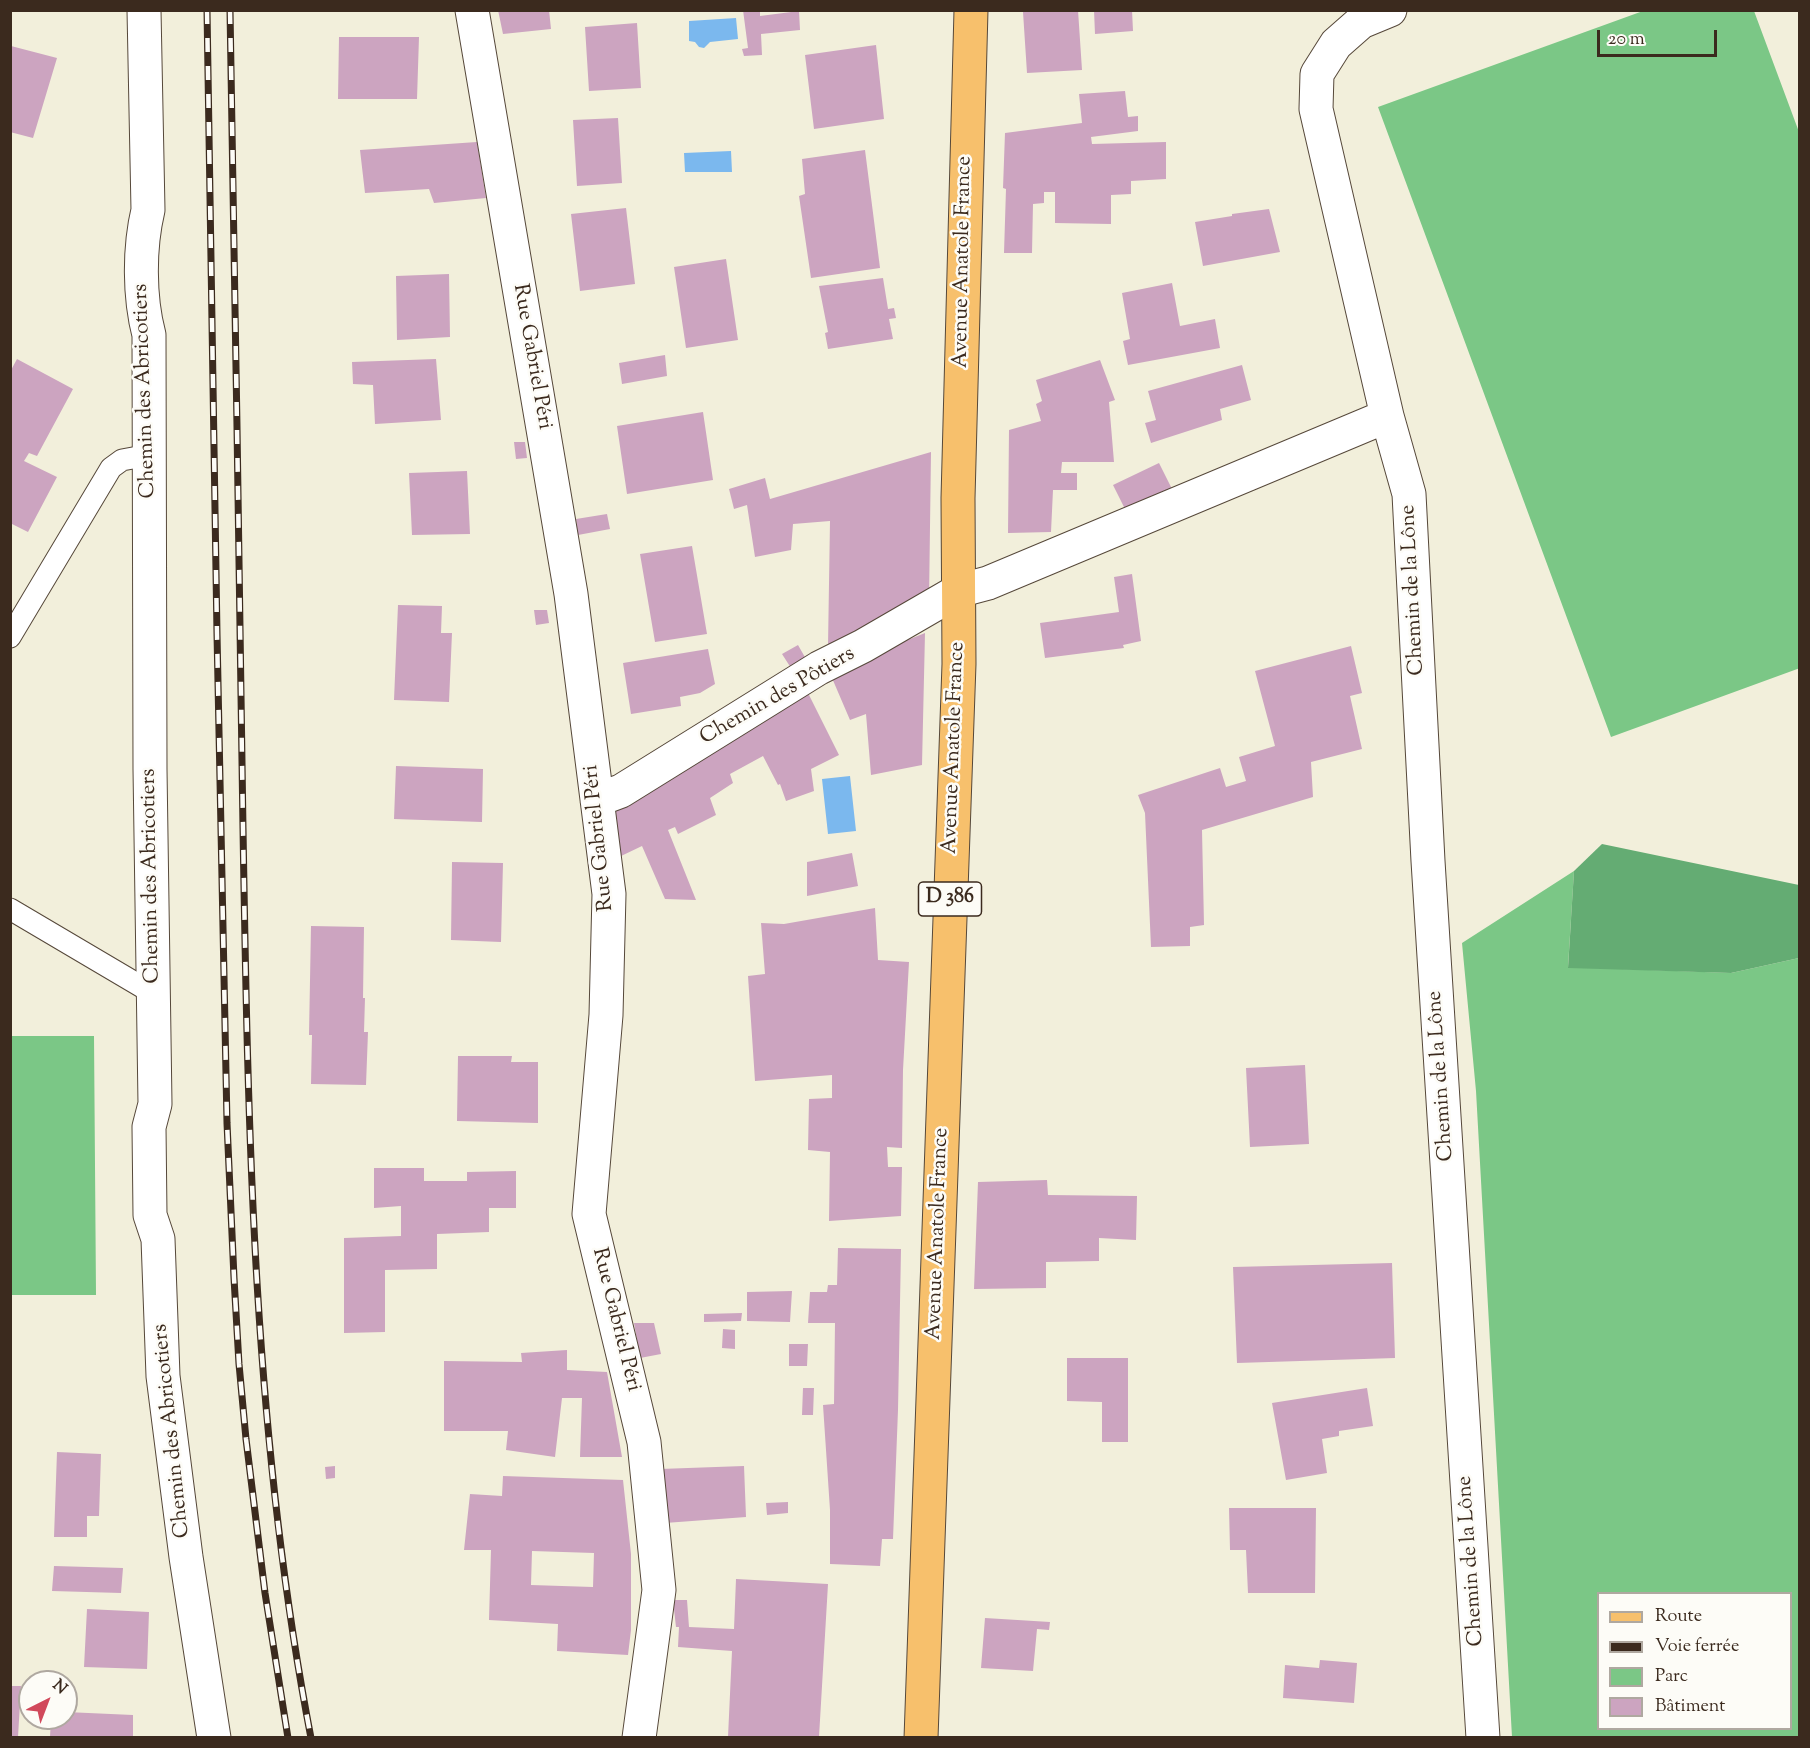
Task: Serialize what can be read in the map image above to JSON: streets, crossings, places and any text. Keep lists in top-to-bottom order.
{
  "streets": {
    "main road": ["Avenue Anatole France", "D 386"],
    "street": [
      "Rue Gabriel Péri",
      "Chemin des Abricotiers",
      "Chemin de la Lône",
      "Chemin des Pôtiers"
    ]
  },
  "crossings": [
    ["Avenue Anatole France", "Chemin des Pôtiers"],
    ["Rue Gabriel Péri", "Chemin des Pôtiers"]
  ],
  "legend": [
    "Route",
    "Voie ferrée",
    "Parc",
    "Bâtiment"
  ],
  "scale_bar": "20 m",
  "north": "top right"
}
